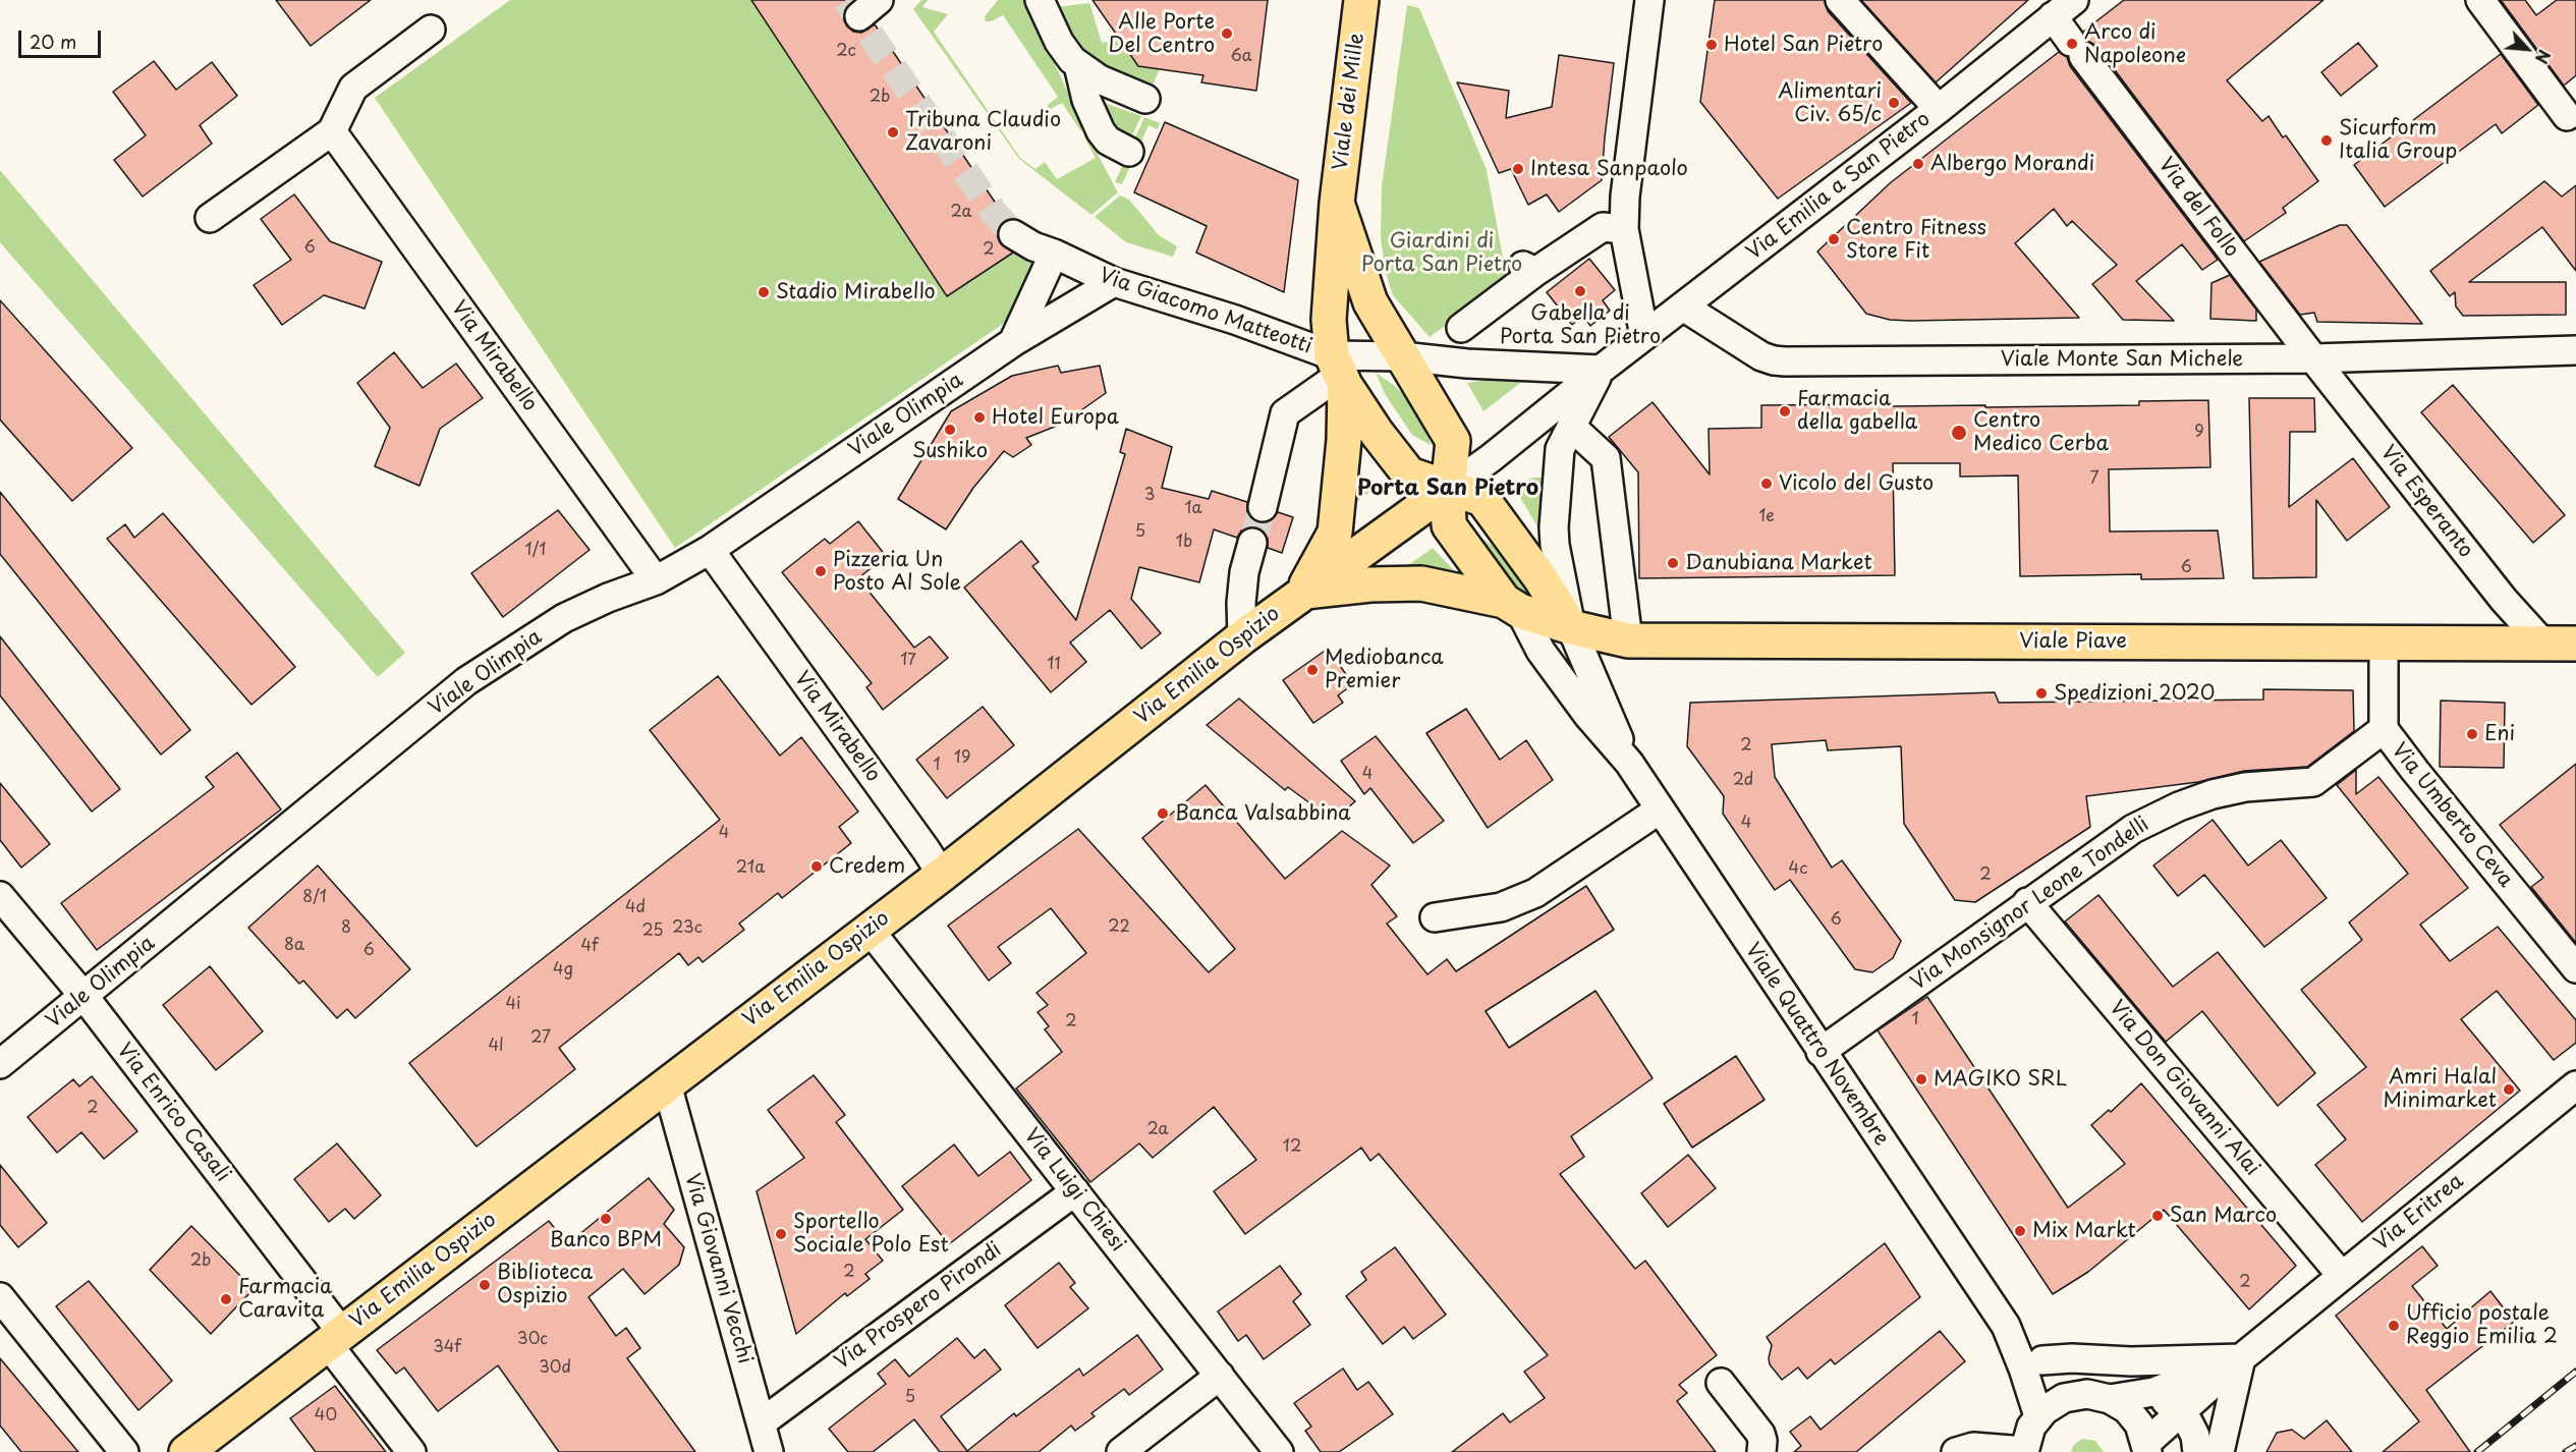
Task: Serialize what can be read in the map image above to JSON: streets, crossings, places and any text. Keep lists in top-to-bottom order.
{
  "streets": {
    "main road": ["Viale dei Mille", "Viale Piave", "Via Emilia Ospizio"],
    "street": [
      "Via Emilia a San Pietro",
      "Via del Follo",
      "Via Giacomo Matteotti",
      "Via Mirabello",
      "Viale Monte San Michele",
      "Viale Olimpia",
      "Via Esperanto",
      "Via Umberto Ceva",
      "Via Monsignor Leone Tondelli",
      "Viale Quattro Novembre",
      "Via Don Giovanni Alai",
      "Via Enrico Casali",
      "Via Luigi Chiesi",
      "Via Eritrea",
      "Via Giovanni Vecchi",
      "Via Prospero Pirondi"
    ]
  },
  "crossings": [
    ["Viale dei Mille", "Via Emilia a San Pietro"],
    ["Viale dei Mille", "Via Giacomo Matteotti"],
    ["Viale dei Mille", "Viale Piave"],
    ["Viale dei Mille", "Via Emilia Ospizio"],
    ["Viale dei Mille", "Viale Quattro Novembre"],
    ["Via Emilia a San Pietro", "Via del Follo"],
    ["Via Emilia a San Pietro", "Viale Monte San Michele"],
    ["Via Emilia a San Pietro", "Viale Piave"],
    ["Via Emilia a San Pietro", "Via Emilia Ospizio"],
    ["Via Emilia a San Pietro", "Viale Quattro Novembre"],
    ["Via del Follo", "Viale Monte San Michele"],
    ["Via del Follo", "Via Esperanto"],
    ["Via Giacomo Matteotti", "Viale Olimpia"],
    ["Via Mirabello", "Viale Olimpia"],
    ["Via Mirabello", "Via Emilia Ospizio"],
    ["Viale Monte San Michele", "Via Esperanto"],
    ["Viale Olimpia", "Via Enrico Casali"],
    ["Via Esperanto", "Viale Piave"],
    ["Viale Piave", "Via Emilia Ospizio"],
    ["Viale Piave", "Via Umberto Ceva"],
    ["Viale Piave", "Viale Quattro Novembre"],
    ["Via Emilia Ospizio", "Via Enrico Casali"],
    ["Via Emilia Ospizio", "Via Luigi Chiesi"],
    ["Via Emilia Ospizio", "Via Giovanni Vecchi"],
    ["Via Umberto Ceva", "Via Monsignor Leone Tondelli"],
    ["Via Monsignor Leone Tondelli", "Viale Quattro Novembre"],
    ["Via Monsignor Leone Tondelli", "Via Don Giovanni Alai"],
    ["Via Don Giovanni Alai", "Via Eritrea"],
    ["Via Luigi Chiesi", "Via Prospero Pirondi"],
    ["Via Giovanni Vecchi", "Via Prospero Pirondi"]
  ],
  "districts": ["Porta San Pietro"],
  "parks": ["Giardini di Porta San Pietro"],
  "places": [
    "Alle Porte Del Centro",
    "Arco di Napoleone",
    "Hotel San Pietro",
    "Alimentari Civ. 65/c",
    "Tribuna Claudio Zavaroni",
    "Sicurform Italia Group",
    "Albergo Morandi",
    "Intesa Sanpaolo",
    "Centro Fitness Store Fit",
    "Gabella di Porta San Pietro",
    "Stadio Mirabello",
    "Farmacia della gabella",
    "Hotel Europa",
    "Sushiko",
    "Centro Medico Cerba",
    "Vicolo del Gusto",
    "Danubiana Market",
    "Pizzeria Un Posto Al Sole",
    "Mediobanca Premier",
    "Spedizioni 2020",
    "Eni",
    "Banca Valsabbina",
    "Credem",
    "MAGIKO SRL",
    "Amri Halal Minimarket",
    "San Marco",
    "Banco BPM",
    "Mix Markt",
    "Sportello Sociale Polo Est",
    "Biblioteca Ospizio",
    "Farmacia Caravita",
    "Ufficio postale Reggio Emilia 2"
  ],
  "house_numbers": [
    "2c",
    "6a",
    "2b",
    "2a",
    "6",
    "2",
    "9",
    "7",
    "3",
    "1a",
    "1e",
    "5",
    "1b",
    "1/1",
    "6",
    "17",
    "11",
    "2",
    "19",
    "1",
    "4",
    "2d",
    "4",
    "4",
    "21a",
    "4c",
    "2",
    "8/1",
    "4d",
    "6",
    "22",
    "8",
    "23c",
    "25",
    "8a",
    "4f",
    "6",
    "4g",
    "4i",
    "1",
    "2",
    "27",
    "4l",
    "2",
    "2a",
    "12",
    "2b",
    "2",
    "2",
    "30c",
    "34f",
    "30d",
    "5",
    "40"
  ],
  "scale_bar": "20 m",
  "north": "bottom right"
}
